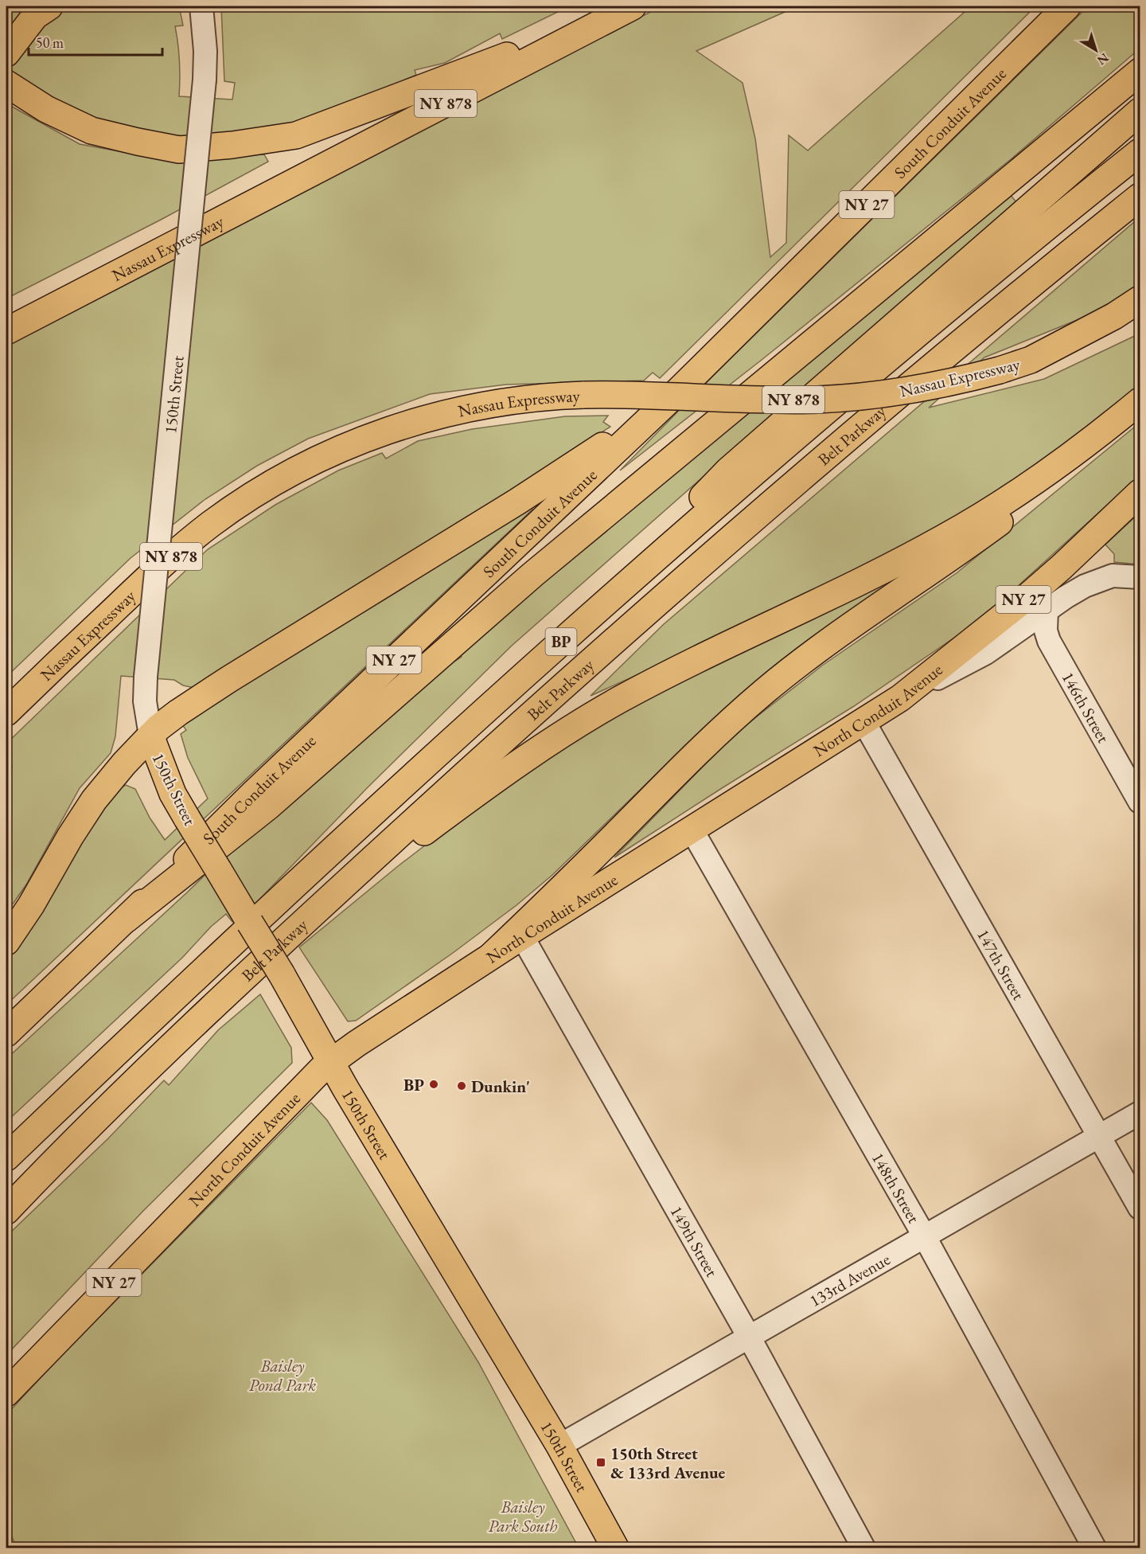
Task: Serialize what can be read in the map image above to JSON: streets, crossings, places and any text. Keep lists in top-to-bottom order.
{
  "streets": {
    "main road": [
      "NY 878",
      "South Conduit Avenue",
      "NY 27",
      "Nassau Expressway",
      "150th Street",
      "Belt Parkway",
      "BP",
      "North Conduit Avenue"
    ],
    "street": [
      "146th Street",
      "147th Street",
      "148th Street",
      "149th Street",
      "133rd Avenue"
    ]
  },
  "crossings": [
    ["150th Street", "North Conduit Avenue"],
    ["150th Street", "133rd Avenue"],
    ["North Conduit Avenue", "147th Street"],
    ["North Conduit Avenue", "148th Street"],
    ["North Conduit Avenue", "149th Street"],
    ["147th Street", "133rd Avenue"],
    ["148th Street", "133rd Avenue"],
    ["149th Street", "133rd Avenue"]
  ],
  "parks": ["Baisley Pond Park", "Baisley Park South"],
  "places": {
    "other": ["BP", "Dunkin'"],
    "transit": ["150th Street & 133rd Avenue"]
  },
  "scale_bar": "50 m",
  "north": "bottom right"
}
